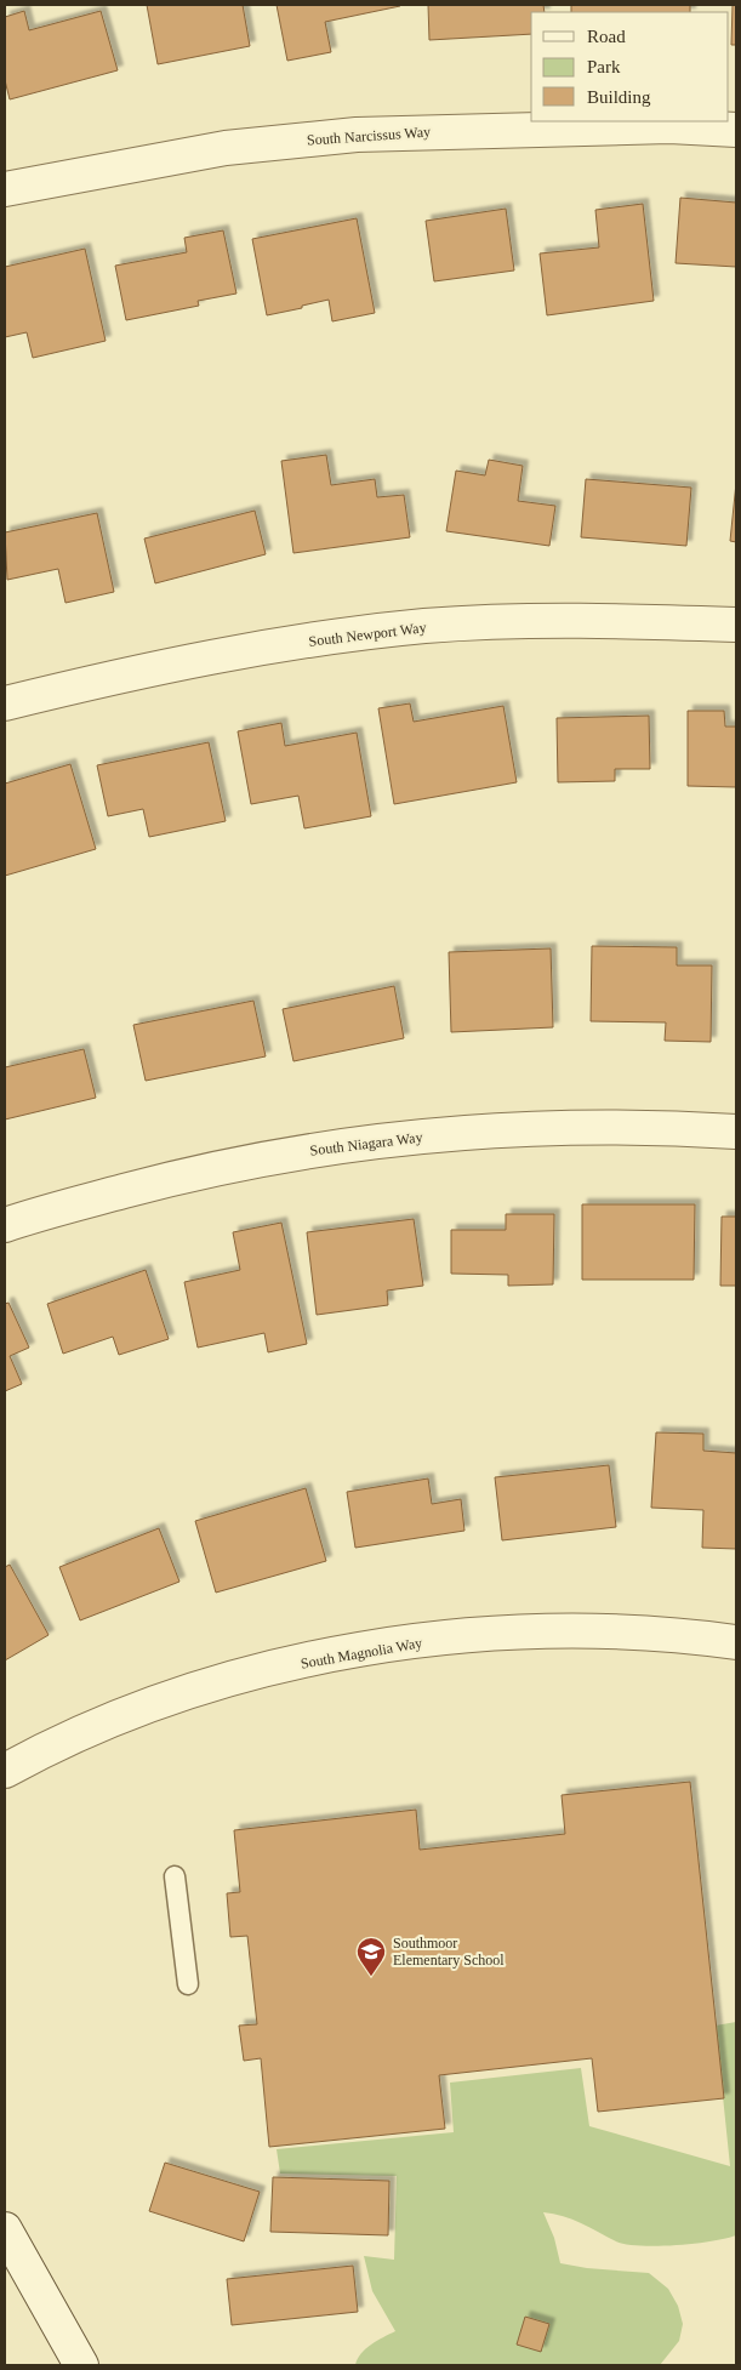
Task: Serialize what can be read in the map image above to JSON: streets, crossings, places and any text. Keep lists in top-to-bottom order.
{
  "streets": {
    "street": [
      "South Narcissus Way",
      "South Newport Way",
      "South Niagara Way",
      "South Magnolia Way"
    ]
  },
  "places": {
    "school or university": ["Southmoor Elementary School"]
  },
  "legend": ["Road", "Park", "Building"]
}
